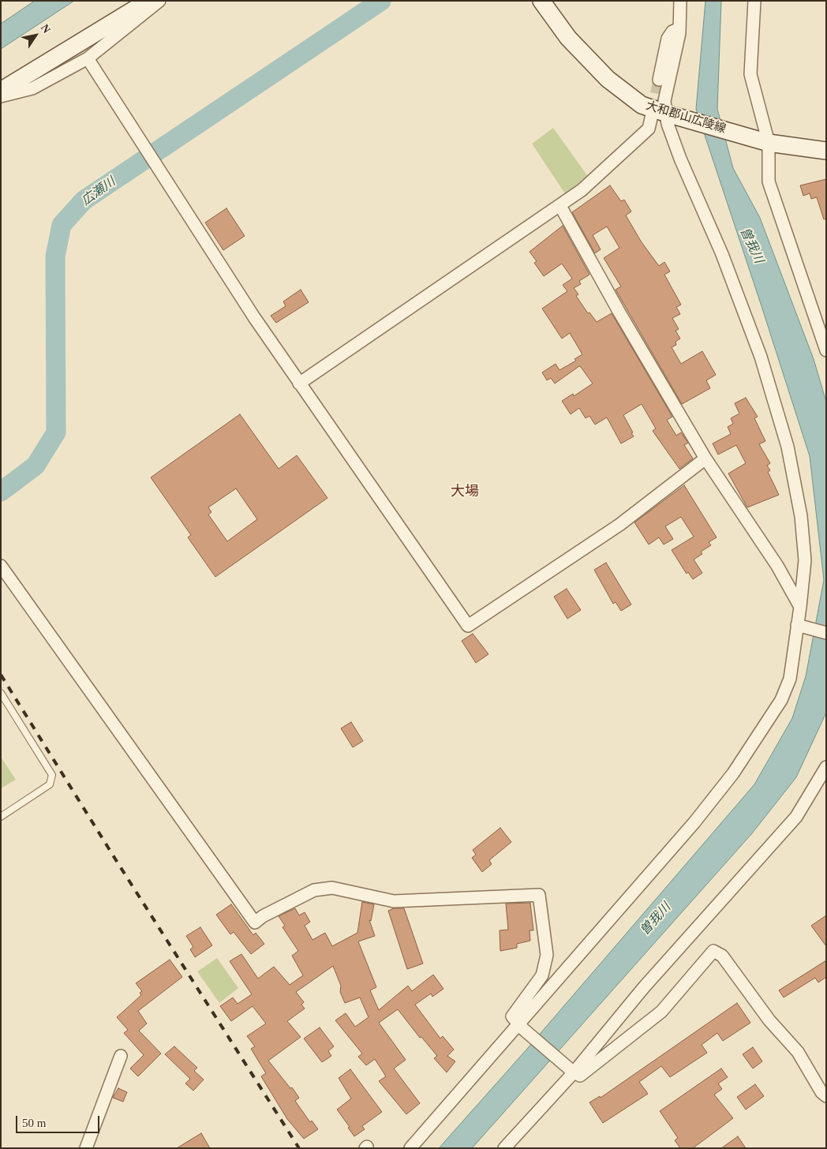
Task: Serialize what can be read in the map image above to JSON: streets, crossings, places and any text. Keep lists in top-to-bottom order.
{
  "streets": {
    "main road": ["大和郡山広陵線"]
  },
  "districts": ["大場"],
  "water": ["広瀬川", "曽我川"],
  "scale_bar": "50 m",
  "north": "top right"
}
